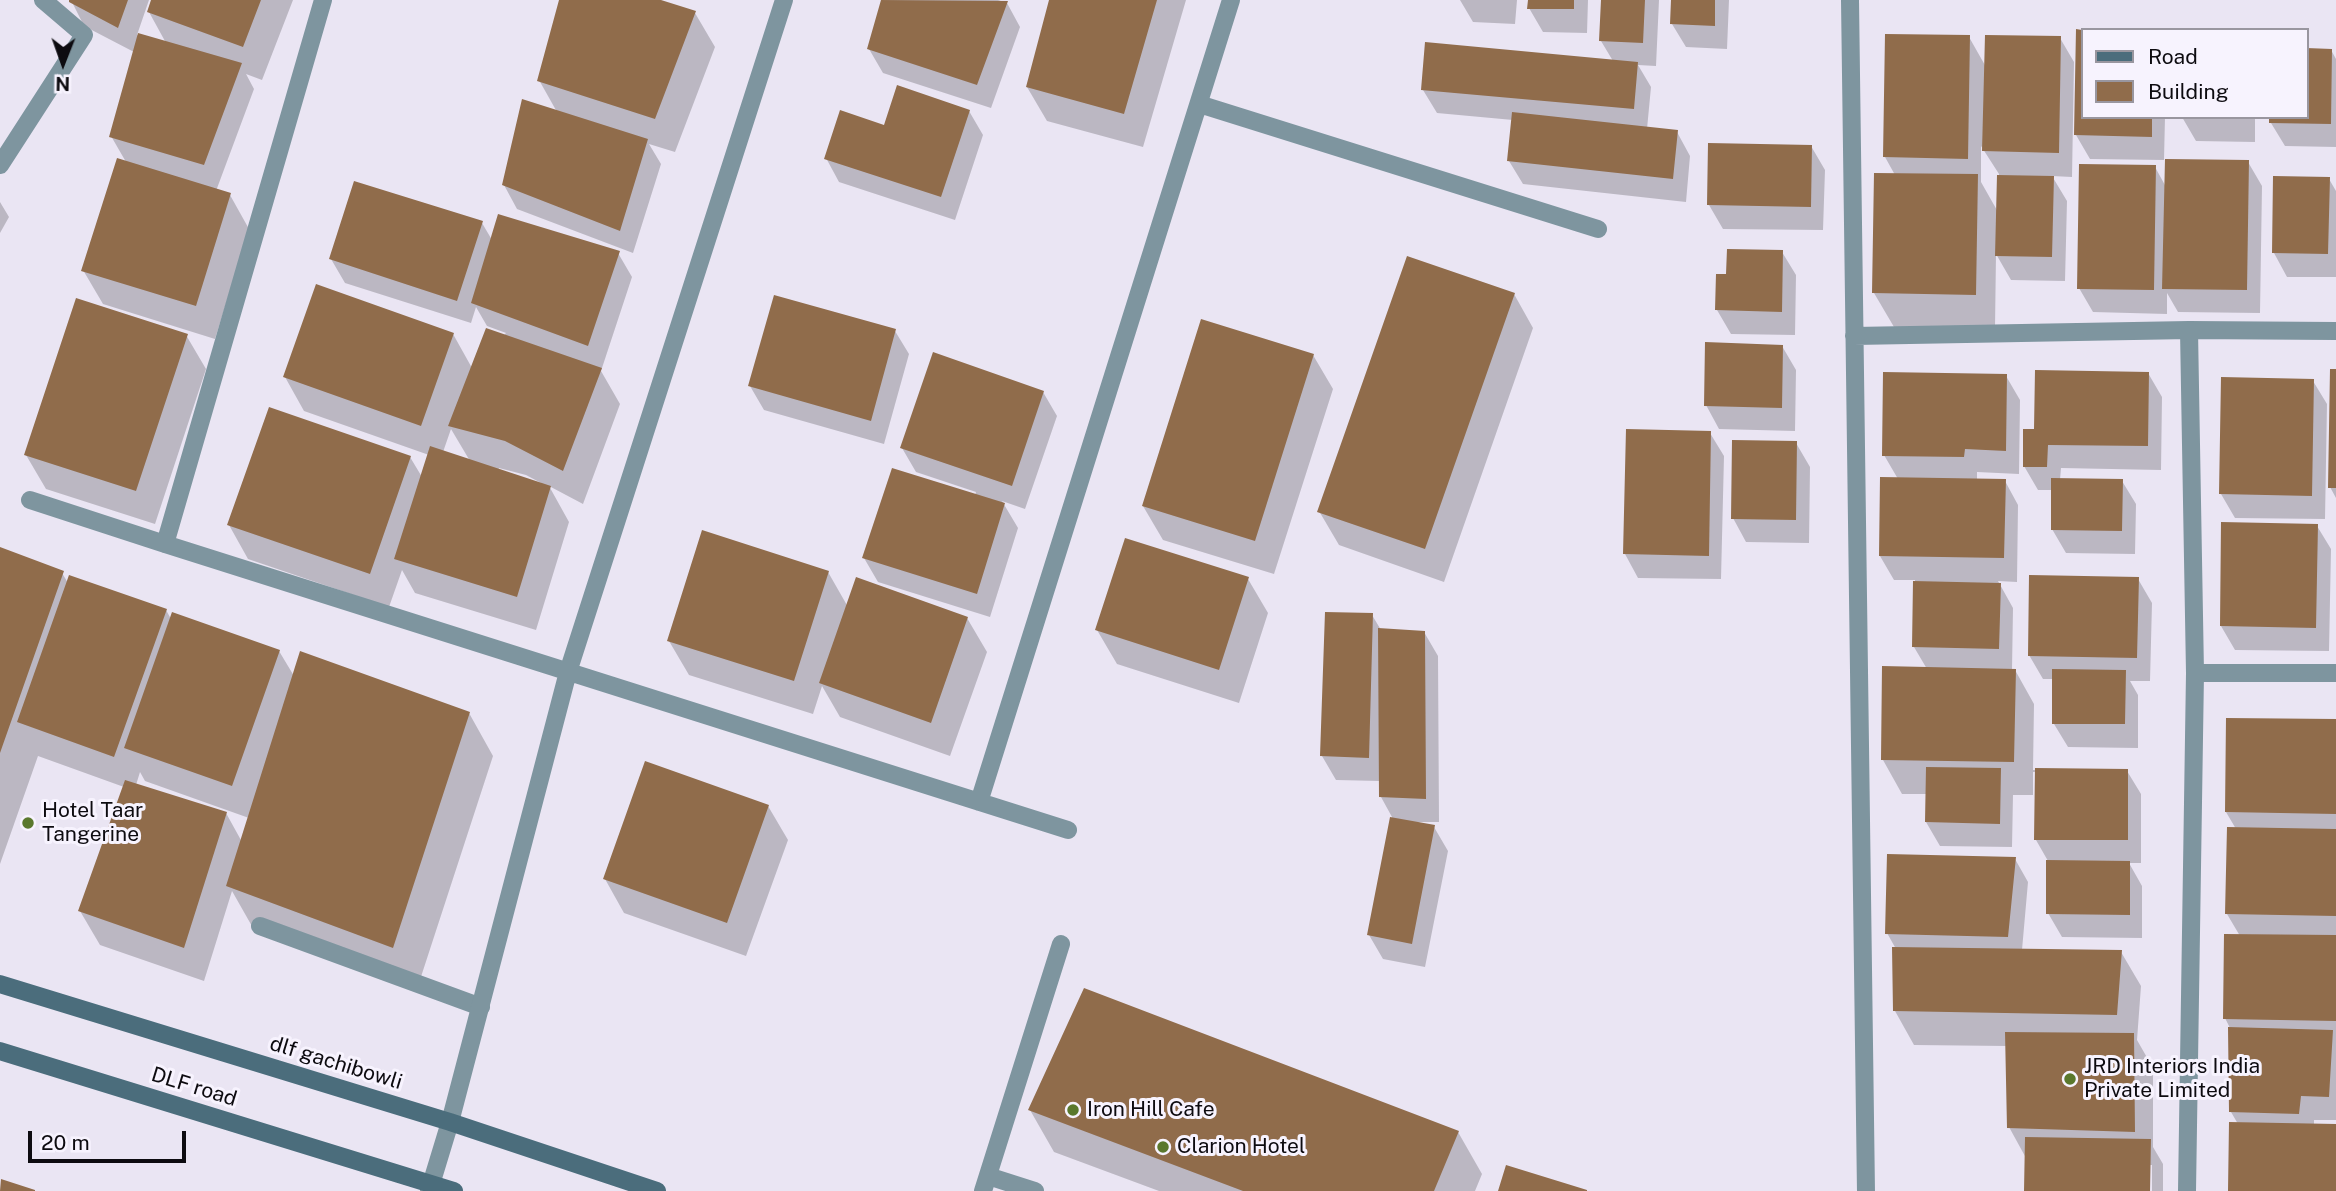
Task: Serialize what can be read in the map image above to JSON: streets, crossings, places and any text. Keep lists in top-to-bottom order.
{
  "streets": {
    "main road": ["dlf gachibowli", "DLF road"]
  },
  "places": [
    "Hotel Taar Tangerine",
    "JRD Interiors India Private Limited",
    "Iron Hill Cafe",
    "Clarion Hotel"
  ],
  "legend": ["Road", "Building"],
  "scale_bar": "20 m",
  "north": "bottom"
}
